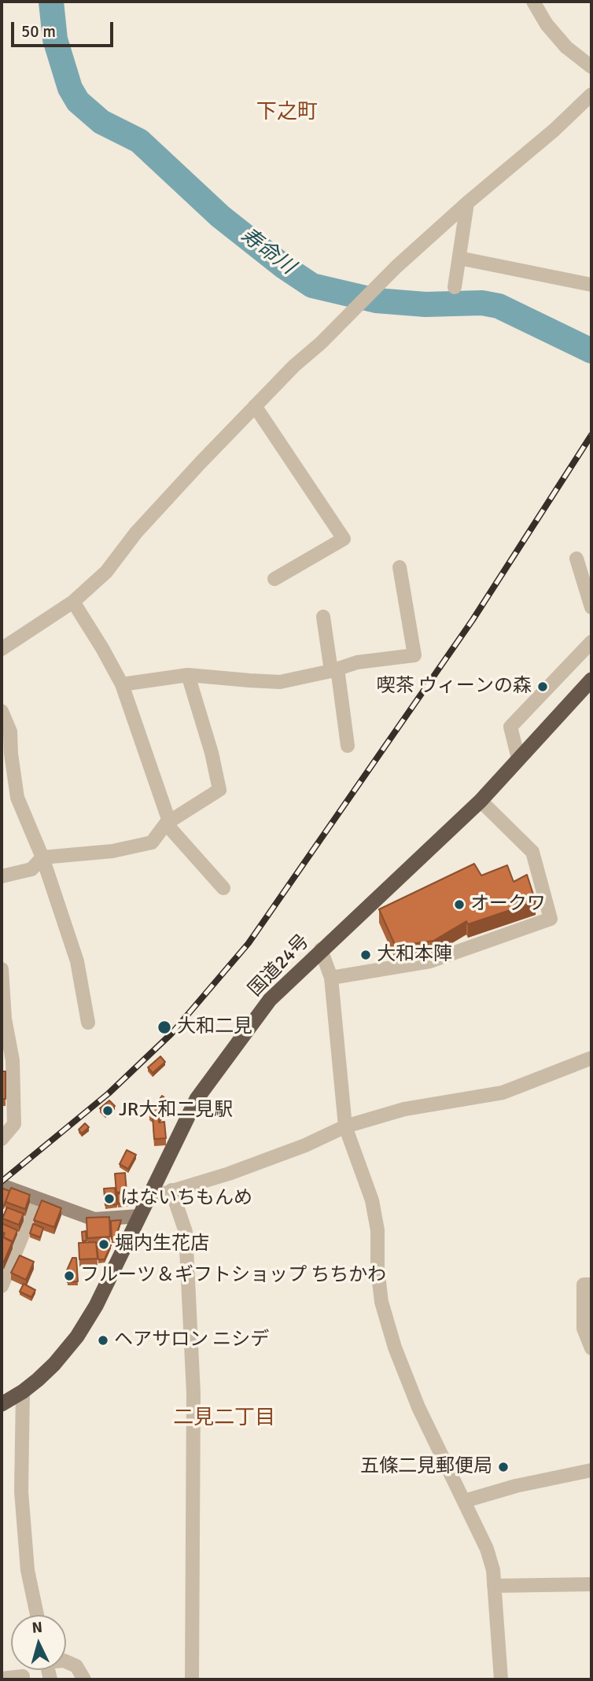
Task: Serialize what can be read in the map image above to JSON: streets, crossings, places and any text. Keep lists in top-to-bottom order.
{
  "streets": {
    "highway": ["国道24号"]
  },
  "districts": ["下之町", "二見二丁目"],
  "water": ["寿命川"],
  "places": [
    "喫茶 ウィーンの森",
    "オークワ",
    "大和本陣",
    "大和二見",
    "JR大和二見駅",
    "はないちもんめ",
    "堀内生花店",
    "フルーツ＆ギフトショップ ちちかわ",
    "ヘアサロン ニシデ",
    "五條二見郵便局"
  ],
  "scale_bar": "50 m",
  "north": "top"
}
